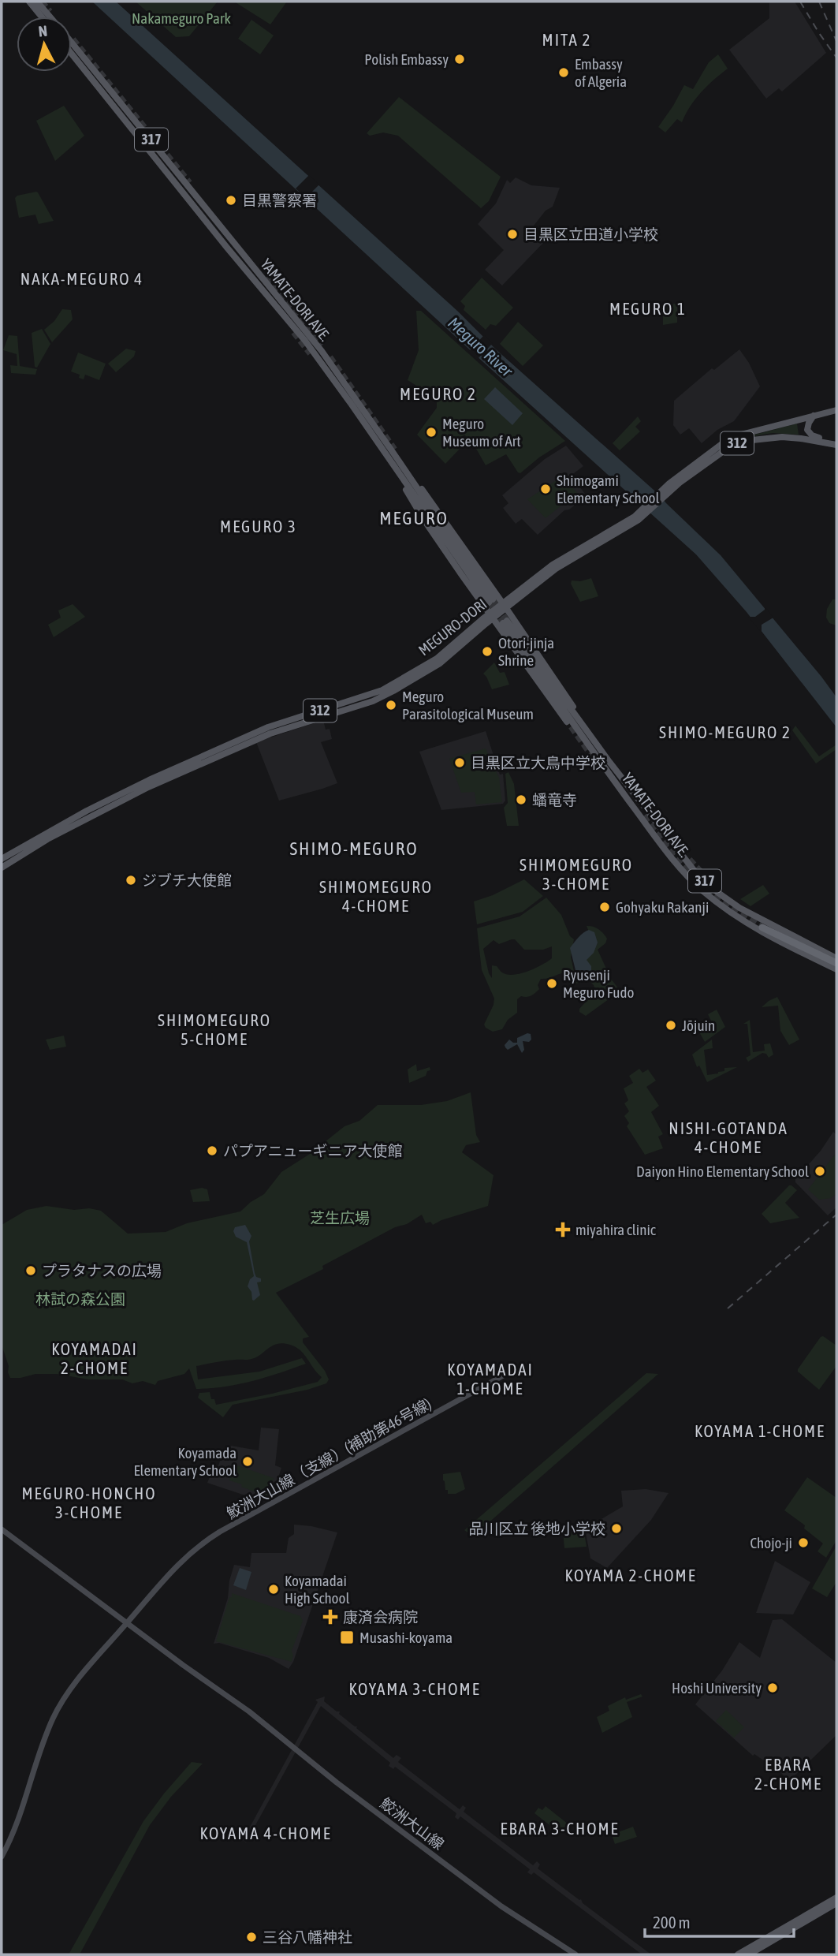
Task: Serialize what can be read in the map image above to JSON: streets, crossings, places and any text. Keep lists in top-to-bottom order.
{
  "streets": {
    "main road": [
      "317",
      "YAMATE-DORI AVE.",
      "312",
      "MEGURO-DORI",
      "鮫洲大山線（支線）(補助第46号線)",
      "鮫洲大山線"
    ]
  },
  "crossings": [
    ["317", "YAMATE-DORI AVE."],
    ["317", "MEGURO-DORI"],
    ["鮫洲大山線（支線）(補助第46号線)", "鮫洲大山線"]
  ],
  "districts": [
    "MITA 2",
    "NAKA-MEGURO 4",
    "MEGURO 1",
    "MEGURO 2",
    "MEGURO",
    "MEGURO 3",
    "SHIMO-MEGURO 2",
    "SHIMO-MEGURO",
    "SHIMOMEGURO 3-CHOME",
    "SHIMOMEGURO 4-CHOME",
    "SHIMOMEGURO 5-CHOME",
    "NISHI-GOTANDA 4-CHOME",
    "KOYAMADAI 2-CHOME",
    "KOYAMADAI 1-CHOME",
    "KOYAMA 1-CHOME",
    "MEGURO-HONCHO 3-CHOME",
    "KOYAMA 2-CHOME",
    "KOYAMA 3-CHOME",
    "EBARA 2-CHOME",
    "EBARA 3-CHOME",
    "KOYAMA 4-CHOME"
  ],
  "water": ["Meguro River"],
  "parks": ["Nakameguro Park", "芝生広場", "林試の森公園"],
  "places": {
    "other": [
      "Polish Embassy",
      "Embassy of Algeria",
      "目黒警察署",
      "目黒区立田道小学校",
      "Meguro Museum of Art",
      "Shimogami Elementary School",
      "Otori-jinja Shrine",
      "Meguro Parasitological Museum",
      "目黒区立大鳥中学校",
      "蟠竜寺",
      "ジブチ大使館",
      "Gohyaku Rakanji",
      "Ryusenji Meguro Fudo",
      "Jōjuin",
      "パプアニューギニア大使館",
      "Daiyon Hino Elementary School",
      "プラタナスの広場",
      "Koyamada Elementary School",
      "品川区立 後地小学校",
      "Chojo-ji",
      "Koyamadai High School",
      "Hoshi University",
      "三谷八幡神社"
    ],
    "health": ["miyahira clinic", "康済会病院"],
    "transit": ["Musashi-koyama"]
  },
  "scale_bar": "200 m",
  "north": "top"
}
